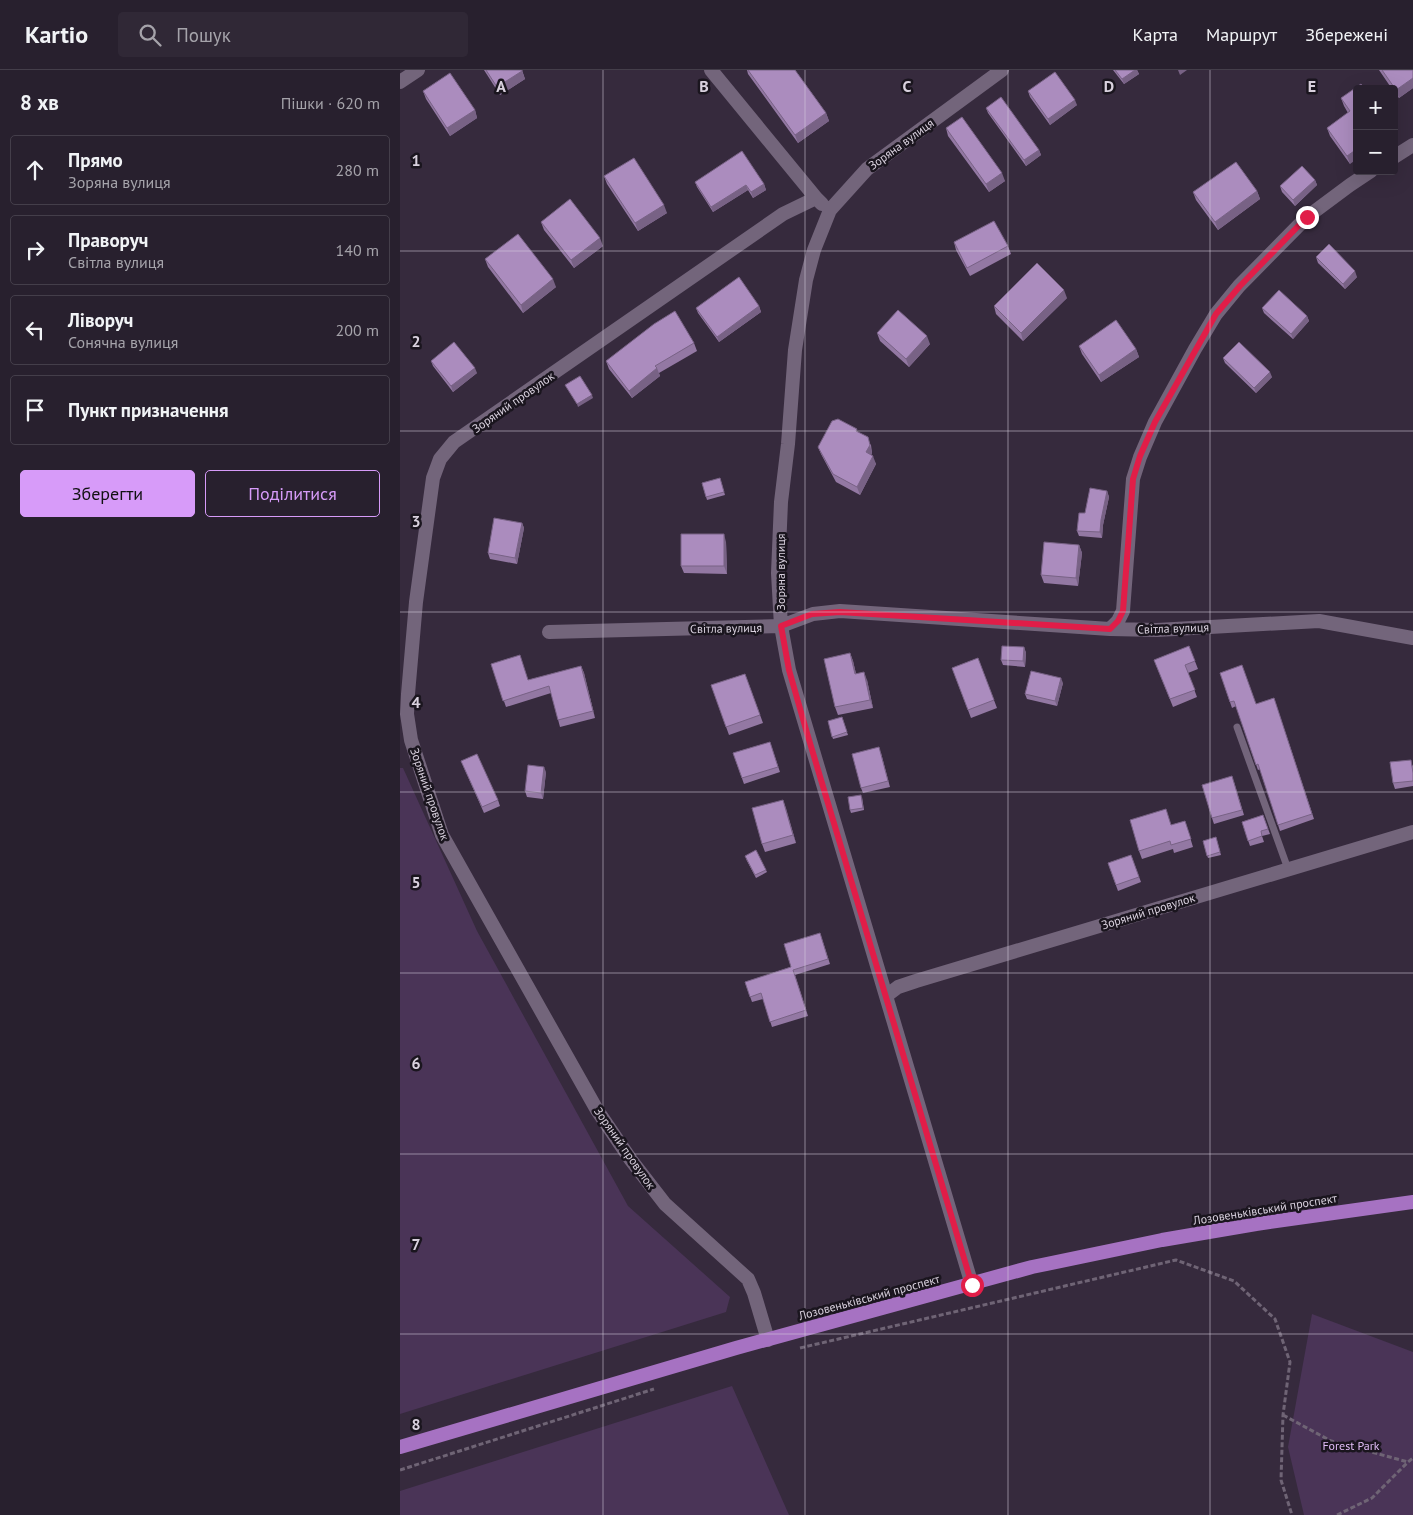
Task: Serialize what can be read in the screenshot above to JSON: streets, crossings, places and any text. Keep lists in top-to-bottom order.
{
  "streets": {
    "highway": ["Лозовеньківський проспект"],
    "street": ["Зоряна вулиця", "Зоряний провулок", "Світла вулиця"]
  },
  "crossings": [
    ["Зоряна вулиця", "Зоряний провулок"],
    ["Зоряна вулиця", "Світла вулиця"],
    ["Зоряна вулиця", "Лозовеньківський проспект"],
    ["Зоряний провулок", "Лозовеньківський проспект"]
  ],
  "parks": ["Forest Park"],
  "page": {
    "header": "Kartio",
    "search": "Пошук",
    "nav": ["Карта", "Маршрут", "Збережені"],
    "heading": ["8 хв", "Пішки · 620 m"],
    "map_buttons": ["+", "−"],
    "list": [
      ["Прямо", "Зоряна вулиця", "280 m"],
      ["Праворуч", "Світла вулиця", "140 m"],
      ["Ліворуч", "Сонячна вулиця", "200 m"],
      "Пункт призначення"
    ],
    "buttons": ["Зберегти", "Поділитися"]
  },
  "grid": {
    "columns": [
      "A",
      "B",
      "C",
      "D",
      "E"
    ],
    "rows": [
      "1",
      "2",
      "3",
      "4",
      "5",
      "6",
      "7",
      "8"
    ]
  }
}
